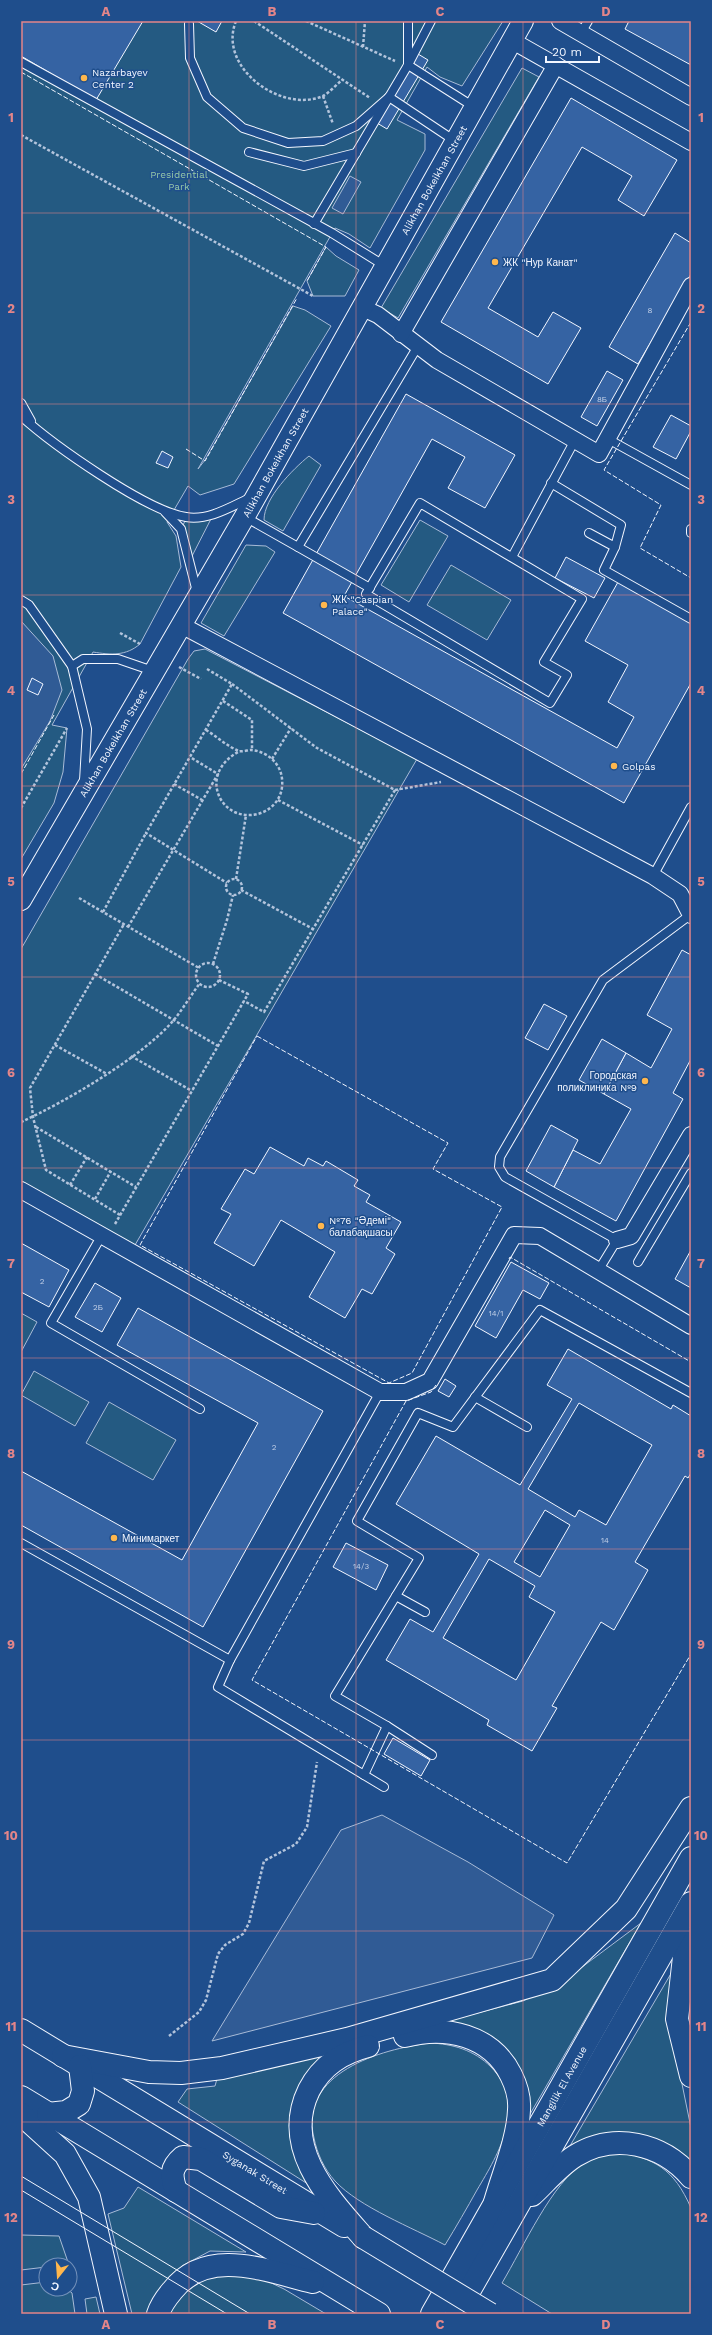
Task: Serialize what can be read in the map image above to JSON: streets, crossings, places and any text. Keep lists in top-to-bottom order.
{
  "streets": {
    "main road": ["Mangilik El Avenue", "Syganak Street"],
    "street": ["Alikhan Bokeikhan Street"]
  },
  "parks": ["Presidential Park"],
  "places": [
    "Nazarbayev Center 2",
    "ЖК \"Нур Канат\"",
    "ЖК \"Caspian Palace\"",
    "Golpas",
    "Городская поликлиника №9",
    "№76 \"Әдемі\" балабақшасы",
    "Минимаркет"
  ],
  "house_numbers": [
    "8",
    "8Б",
    "2",
    "2Б",
    "14/1",
    "2",
    "14",
    "14/3"
  ],
  "scale_bar": "20 m",
  "north": "bottom",
  "grid": {
    "columns": [
      "A",
      "B",
      "C",
      "D"
    ],
    "rows": [
      "1",
      "2",
      "3",
      "4",
      "5",
      "6",
      "7",
      "8",
      "9",
      "10",
      "11",
      "12"
    ]
  }
}
